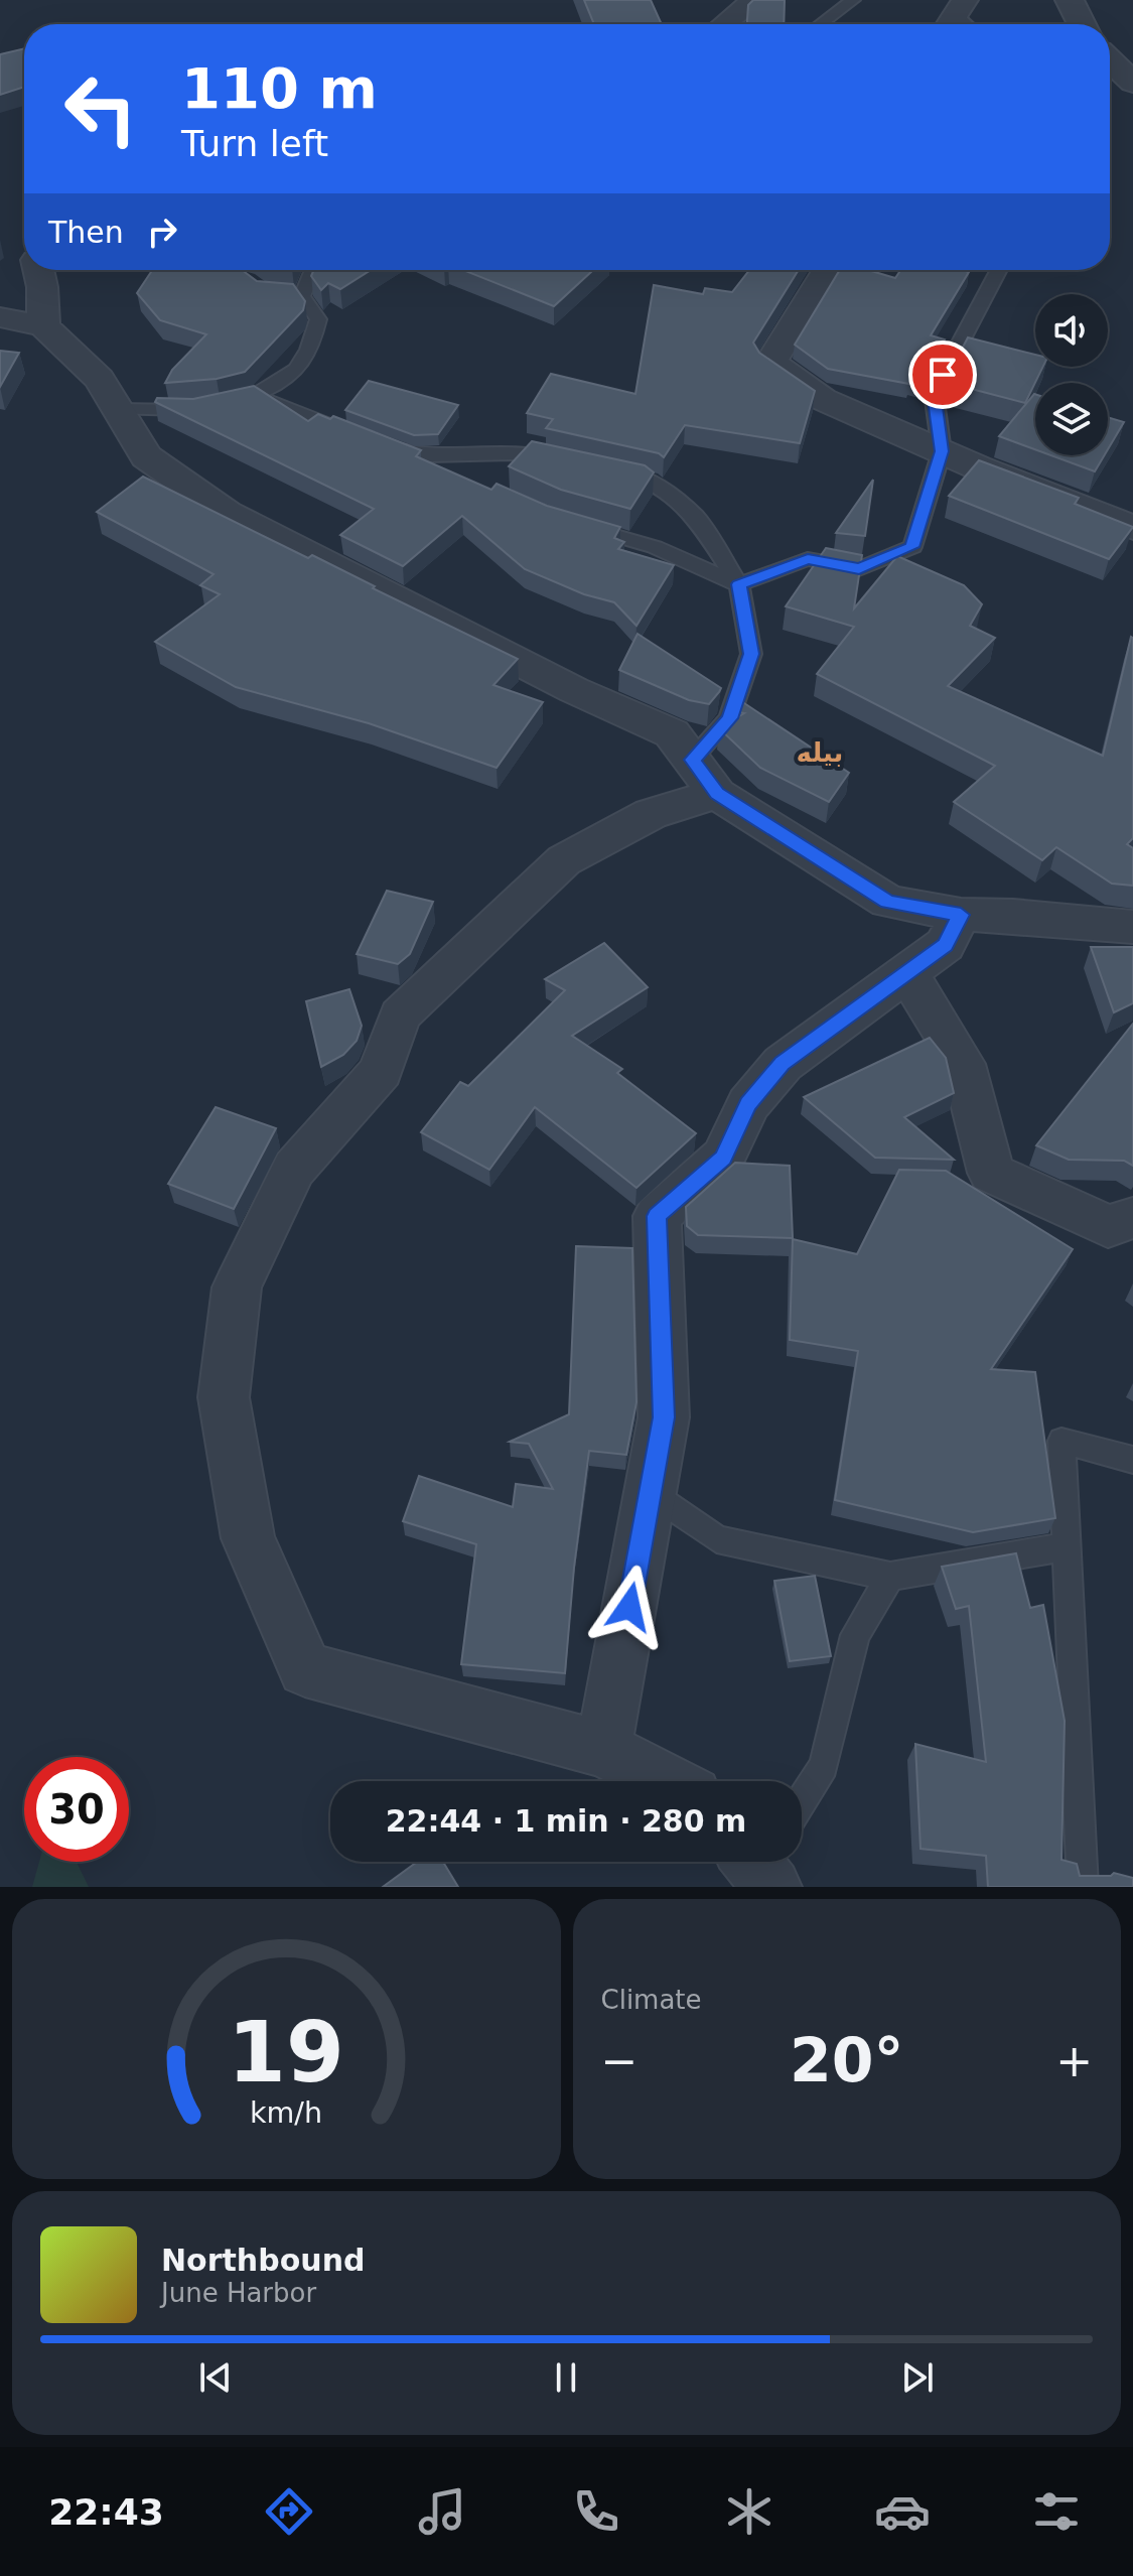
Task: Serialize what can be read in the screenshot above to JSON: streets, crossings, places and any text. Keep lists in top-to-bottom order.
{
  "districts": ["بیله"],
  "page": {
    "turn": ["110 m", "Turn left"],
    "then": "Then",
    "limit": "30",
    "trip": "22:44 · 1 min · 280 m",
    "tile": "Climate",
    "heat": ["−", "20°", "+"],
    "song": ["Northbound", "June Harbor"],
    "tabs": "22:43",
    "gauge": ["19", "km/h"]
  }
}
